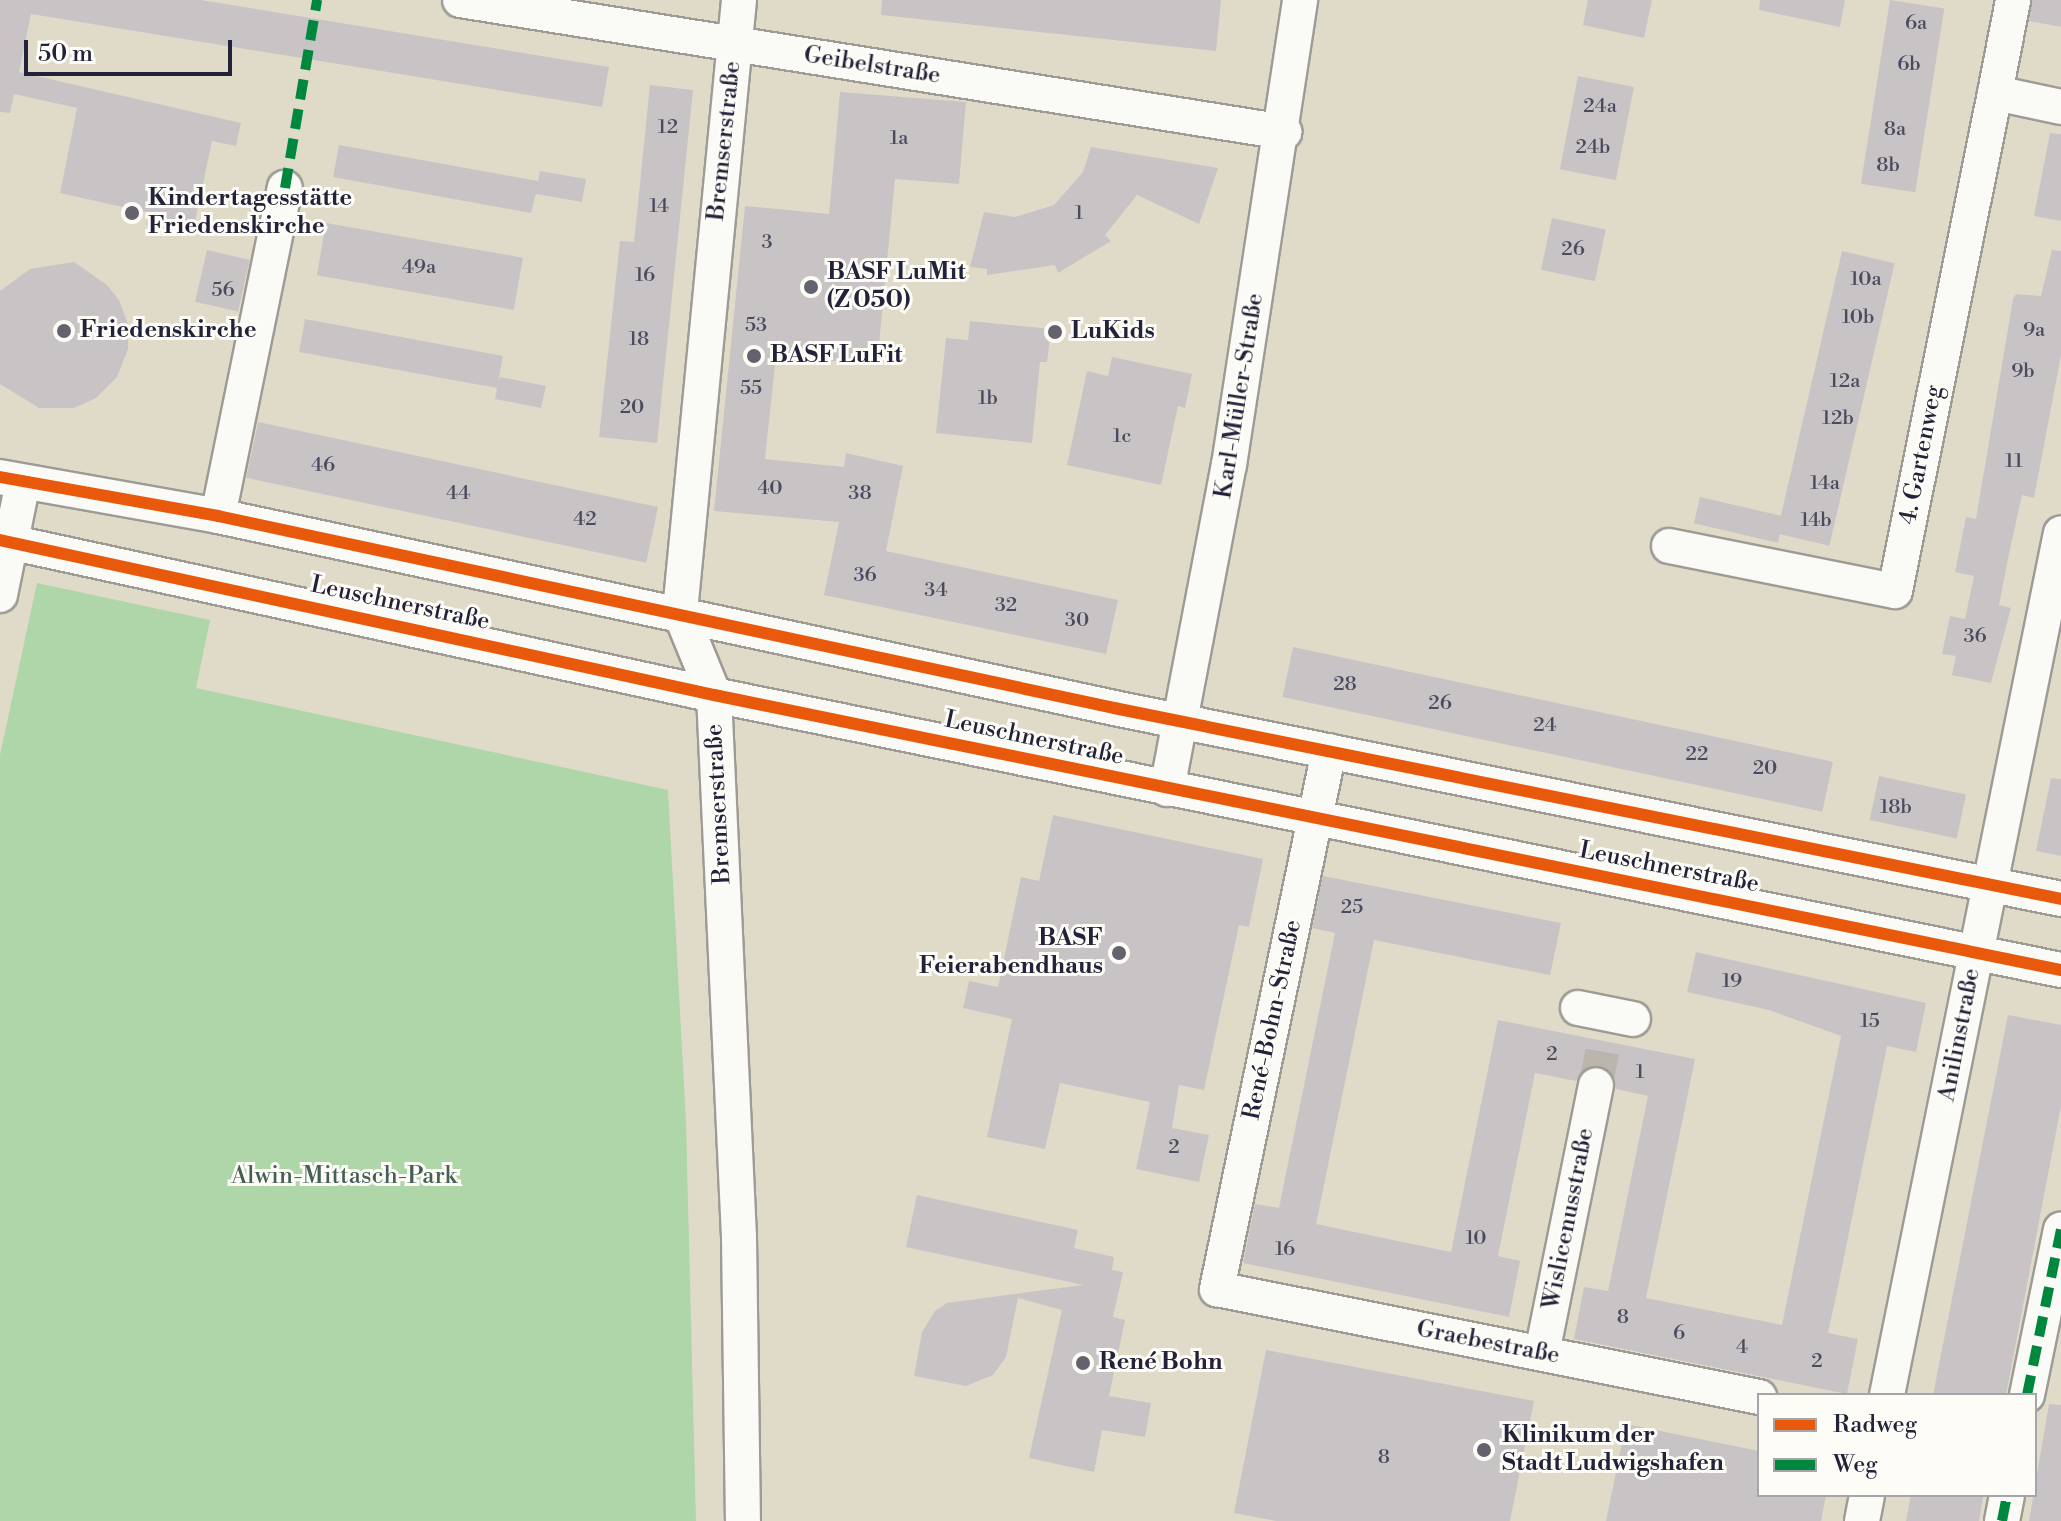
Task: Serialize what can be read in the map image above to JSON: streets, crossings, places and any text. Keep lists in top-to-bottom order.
{
  "streets": {
    "street": [
      "Geibelstraße",
      "Bremserstraße",
      "Karl-Müller-Straße",
      "4. Gartenweg",
      "Leuschnerstraße",
      "René-Bohn-Straße",
      "Anilinstraße",
      "Wislicenusstraße",
      "Graebestraße"
    ]
  },
  "crossings": [
    ["Geibelstraße", "Bremserstraße"],
    ["Geibelstraße", "Karl-Müller-Straße"],
    ["Bremserstraße", "Leuschnerstraße"],
    ["Karl-Müller-Straße", "Leuschnerstraße"],
    ["Leuschnerstraße", "René-Bohn-Straße"],
    ["Leuschnerstraße", "Anilinstraße"],
    ["René-Bohn-Straße", "Graebestraße"],
    ["Wislicenusstraße", "Graebestraße"]
  ],
  "parks": ["Alwin-Mittasch-Park"],
  "places": [
    "Kindertagesstätte Friedenskirche",
    "BASF LuMit (Z 050)",
    "Friedenskirche",
    "LuKids",
    "BASF LuFit",
    "BASF Feierabendhaus",
    "René Bohn",
    "Klinikum der Stadt Ludwigshafen"
  ],
  "house_numbers": [
    "6a",
    "6b",
    "24a",
    "12",
    "8a",
    "1a",
    "24b",
    "8b",
    "14",
    "1",
    "3",
    "26",
    "49a",
    "16",
    "10a",
    "56",
    "10b",
    "53",
    "9a",
    "18",
    "9b",
    "12a",
    "55",
    "1b",
    "20",
    "12b",
    "1c",
    "11",
    "46",
    "14a",
    "40",
    "44",
    "38",
    "42",
    "14b",
    "36",
    "34",
    "32",
    "30",
    "36",
    "28",
    "26",
    "24",
    "22",
    "20",
    "18b",
    "25",
    "19",
    "15",
    "2",
    "1",
    "2",
    "10",
    "16",
    "8",
    "6",
    "4",
    "2",
    "8"
  ],
  "legend": ["Radweg", "Weg"],
  "scale_bar": "50 m"
}
